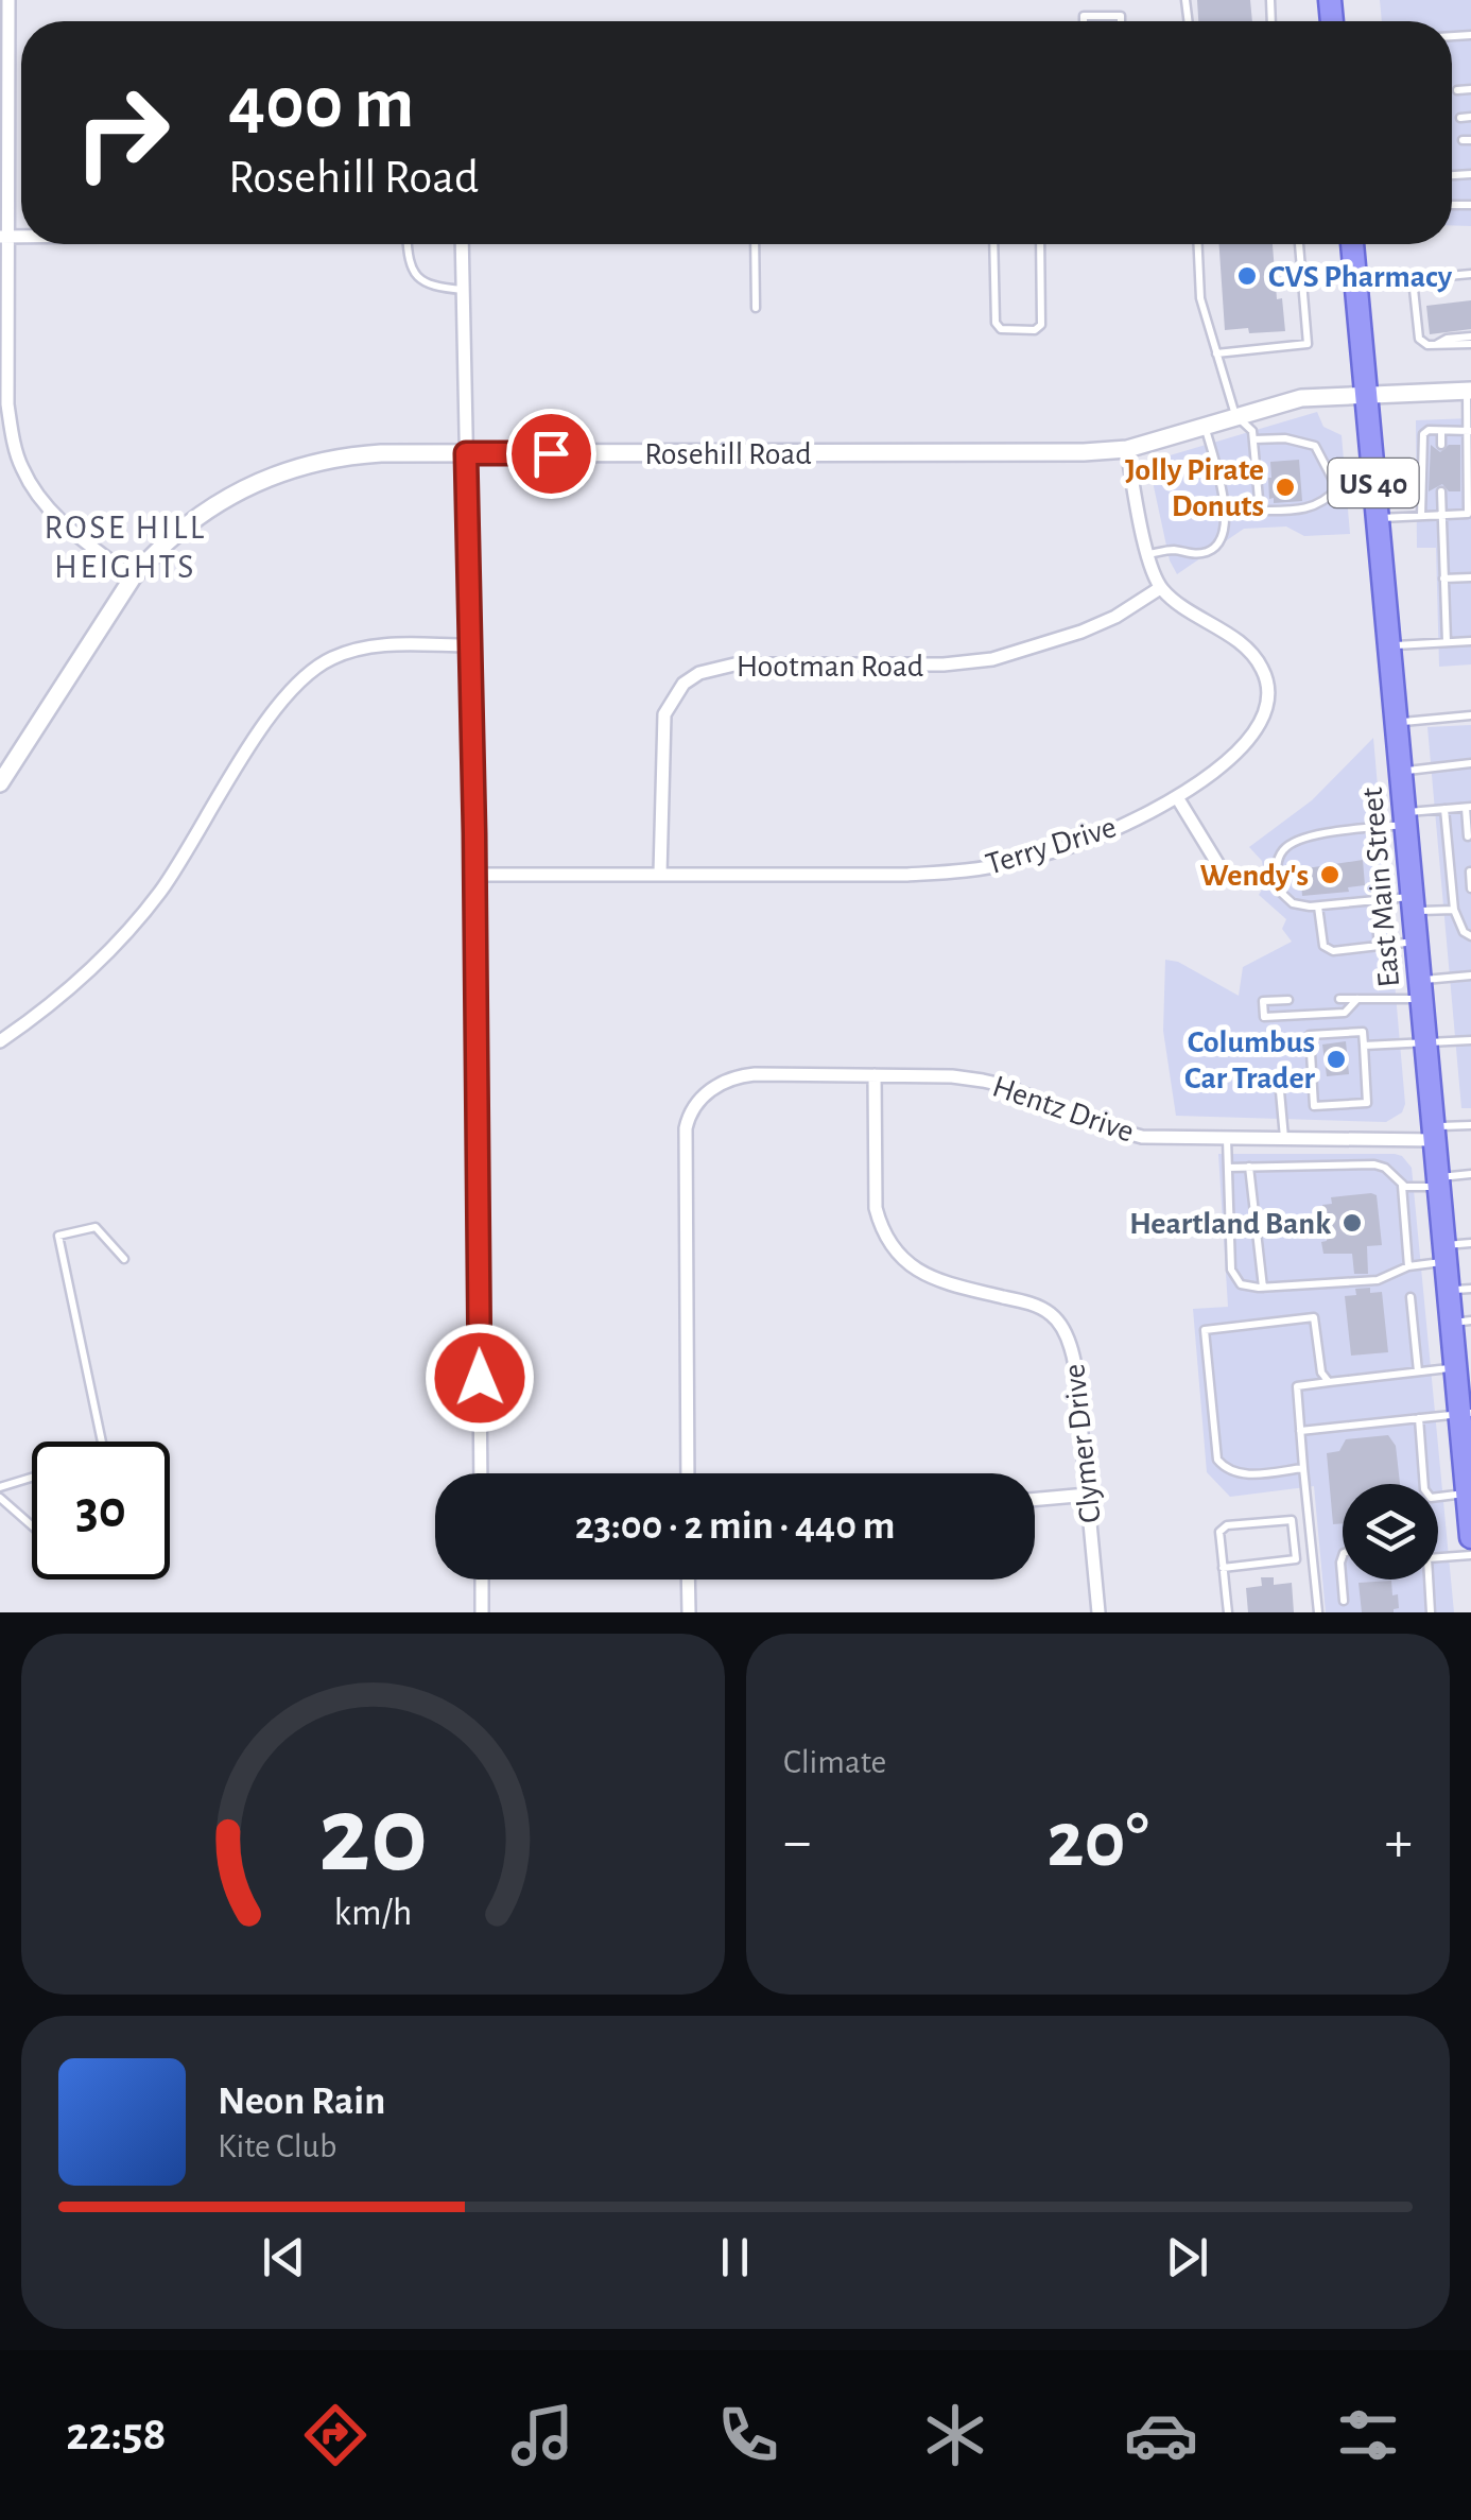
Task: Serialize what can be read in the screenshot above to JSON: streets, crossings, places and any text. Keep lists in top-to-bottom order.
{
  "streets": {
    "main road": ["US 40", "East Main Street"],
    "street": [
      "Rosehill Road",
      "Hootman Road",
      "Terry Drive",
      "Hentz Drive",
      "Clymer Drive"
    ]
  },
  "crossings": [
    ["Rosehill Road", "East Main Street"],
    ["Hootman Road", "Terry Drive"],
    ["East Main Street", "Hentz Drive"],
    ["Hentz Drive", "Clymer Drive"]
  ],
  "districts": ["ROSE HILL HEIGHTS"],
  "places": [
    "CVS Pharmacy",
    "Jolly Pirate Donuts",
    "Wendy's",
    "Columbus Car Trader",
    "Heartland Bank"
  ],
  "page": {
    "turn": ["400 m", "Rosehill Road"],
    "limit": "30",
    "trip": "23:00 · 2 min · 440 m",
    "tile": "Climate",
    "heat": ["−", "20°", "+"],
    "song": ["Neon Rain", "Kite Club"],
    "tabs": "22:58",
    "gauge": ["20", "km/h"]
  }
}
